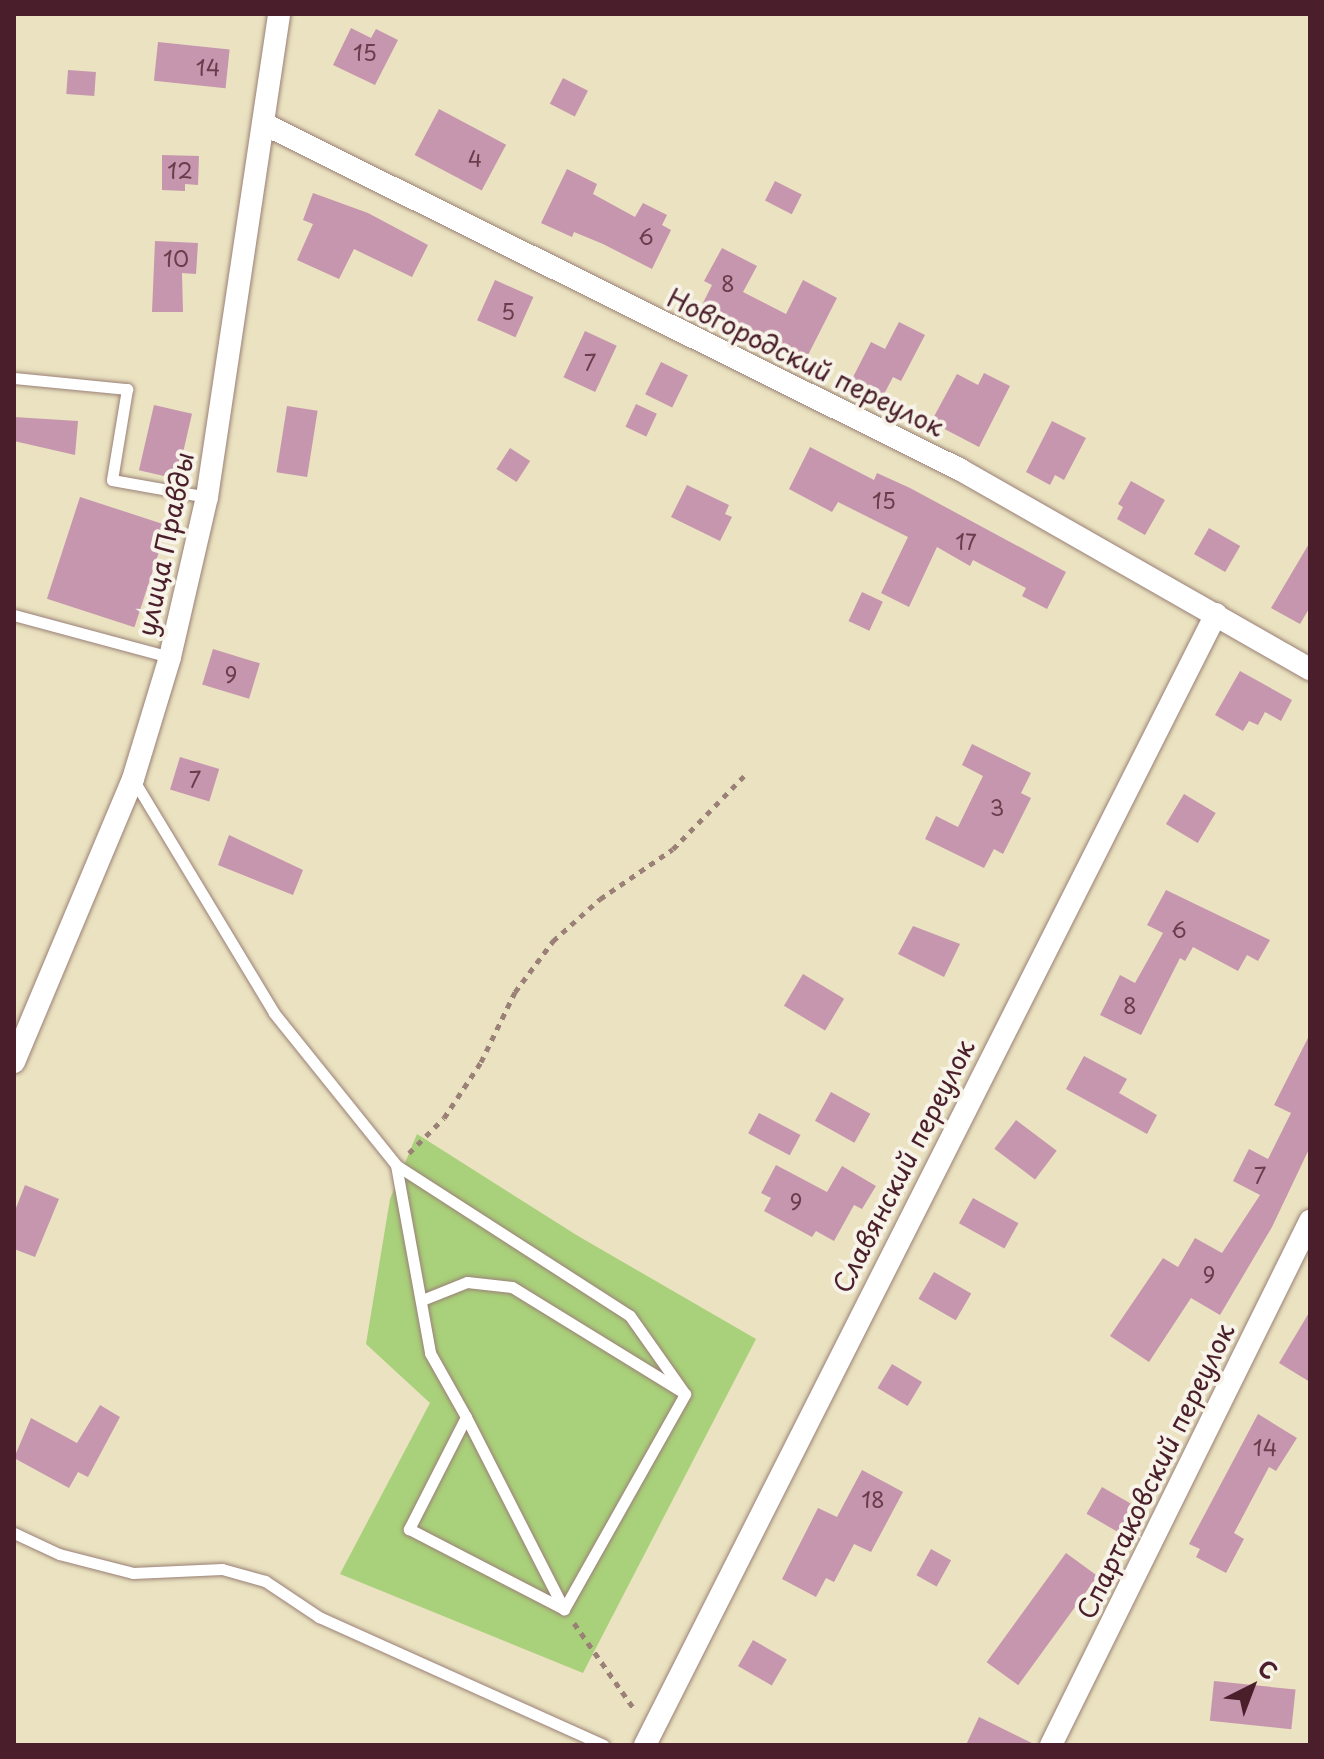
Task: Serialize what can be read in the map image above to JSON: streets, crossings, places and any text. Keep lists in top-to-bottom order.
{
  "streets": {
    "street": [
      "Новгородский переулок",
      "улица Правды",
      "Славянский переулок",
      "Спартаковский переулок"
    ]
  },
  "crossings": [
    ["Новгородский переулок", "улица Правды"],
    ["Новгородский переулок", "Славянский переулок"]
  ],
  "house_numbers": [
    "15",
    "14",
    "4",
    "12",
    "6",
    "10",
    "8",
    "5",
    "7",
    "15",
    "17",
    "9",
    "7",
    "3",
    "6",
    "8",
    "7",
    "9",
    "9",
    "14",
    "18"
  ],
  "north": "top right"
}
